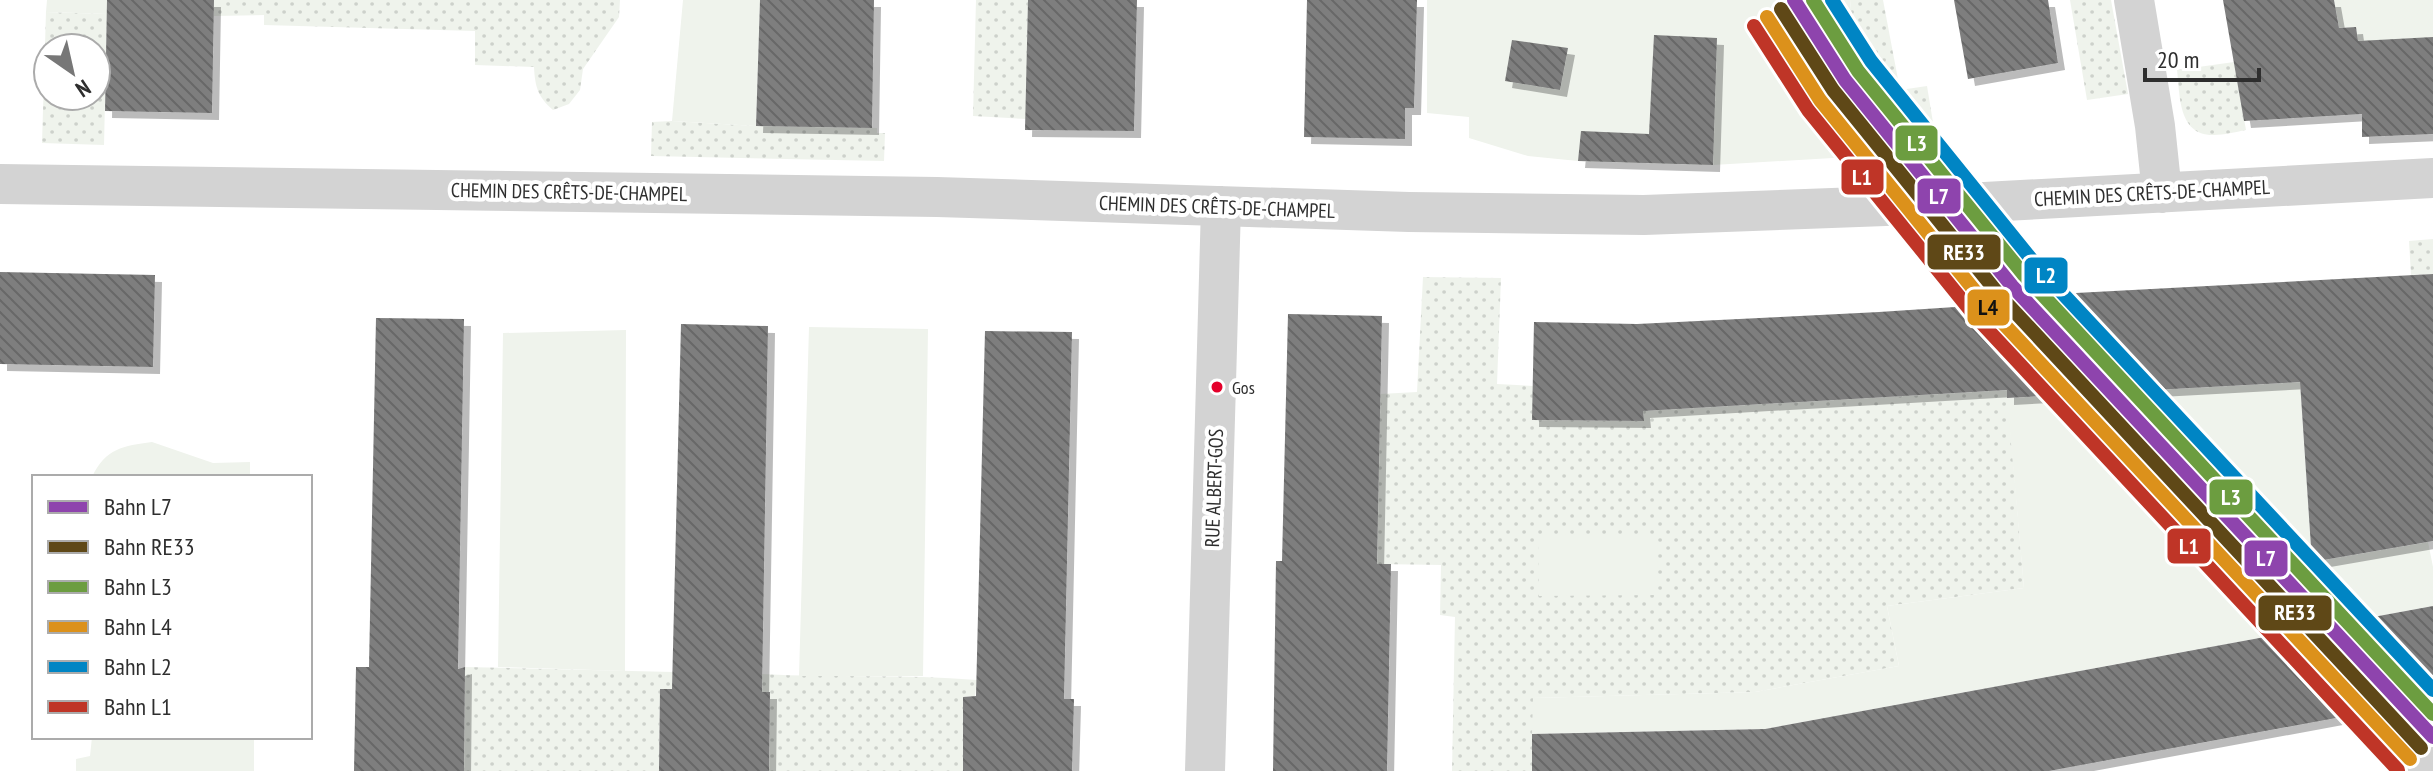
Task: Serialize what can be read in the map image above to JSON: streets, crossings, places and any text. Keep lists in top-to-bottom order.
{
  "streets": {
    "street": ["CHEMIN DES CRÊTS-DE-CHAMPEL", "RUE ALBERT-GOS"]
  },
  "crossings": [
    ["CHEMIN DES CRÊTS-DE-CHAMPEL", "RUE ALBERT-GOS"]
  ],
  "places": ["Gos"],
  "lines": [
    "rail line L7",
    "rail line L3",
    "rail line L2",
    "rail line RE33",
    "rail line L4",
    "rail line L1"
  ],
  "legend": [
    "Bahn L7",
    "Bahn RE33",
    "Bahn L3",
    "Bahn L4",
    "Bahn L2",
    "Bahn L1"
  ],
  "scale_bar": "20 m",
  "north": "bottom right"
}
